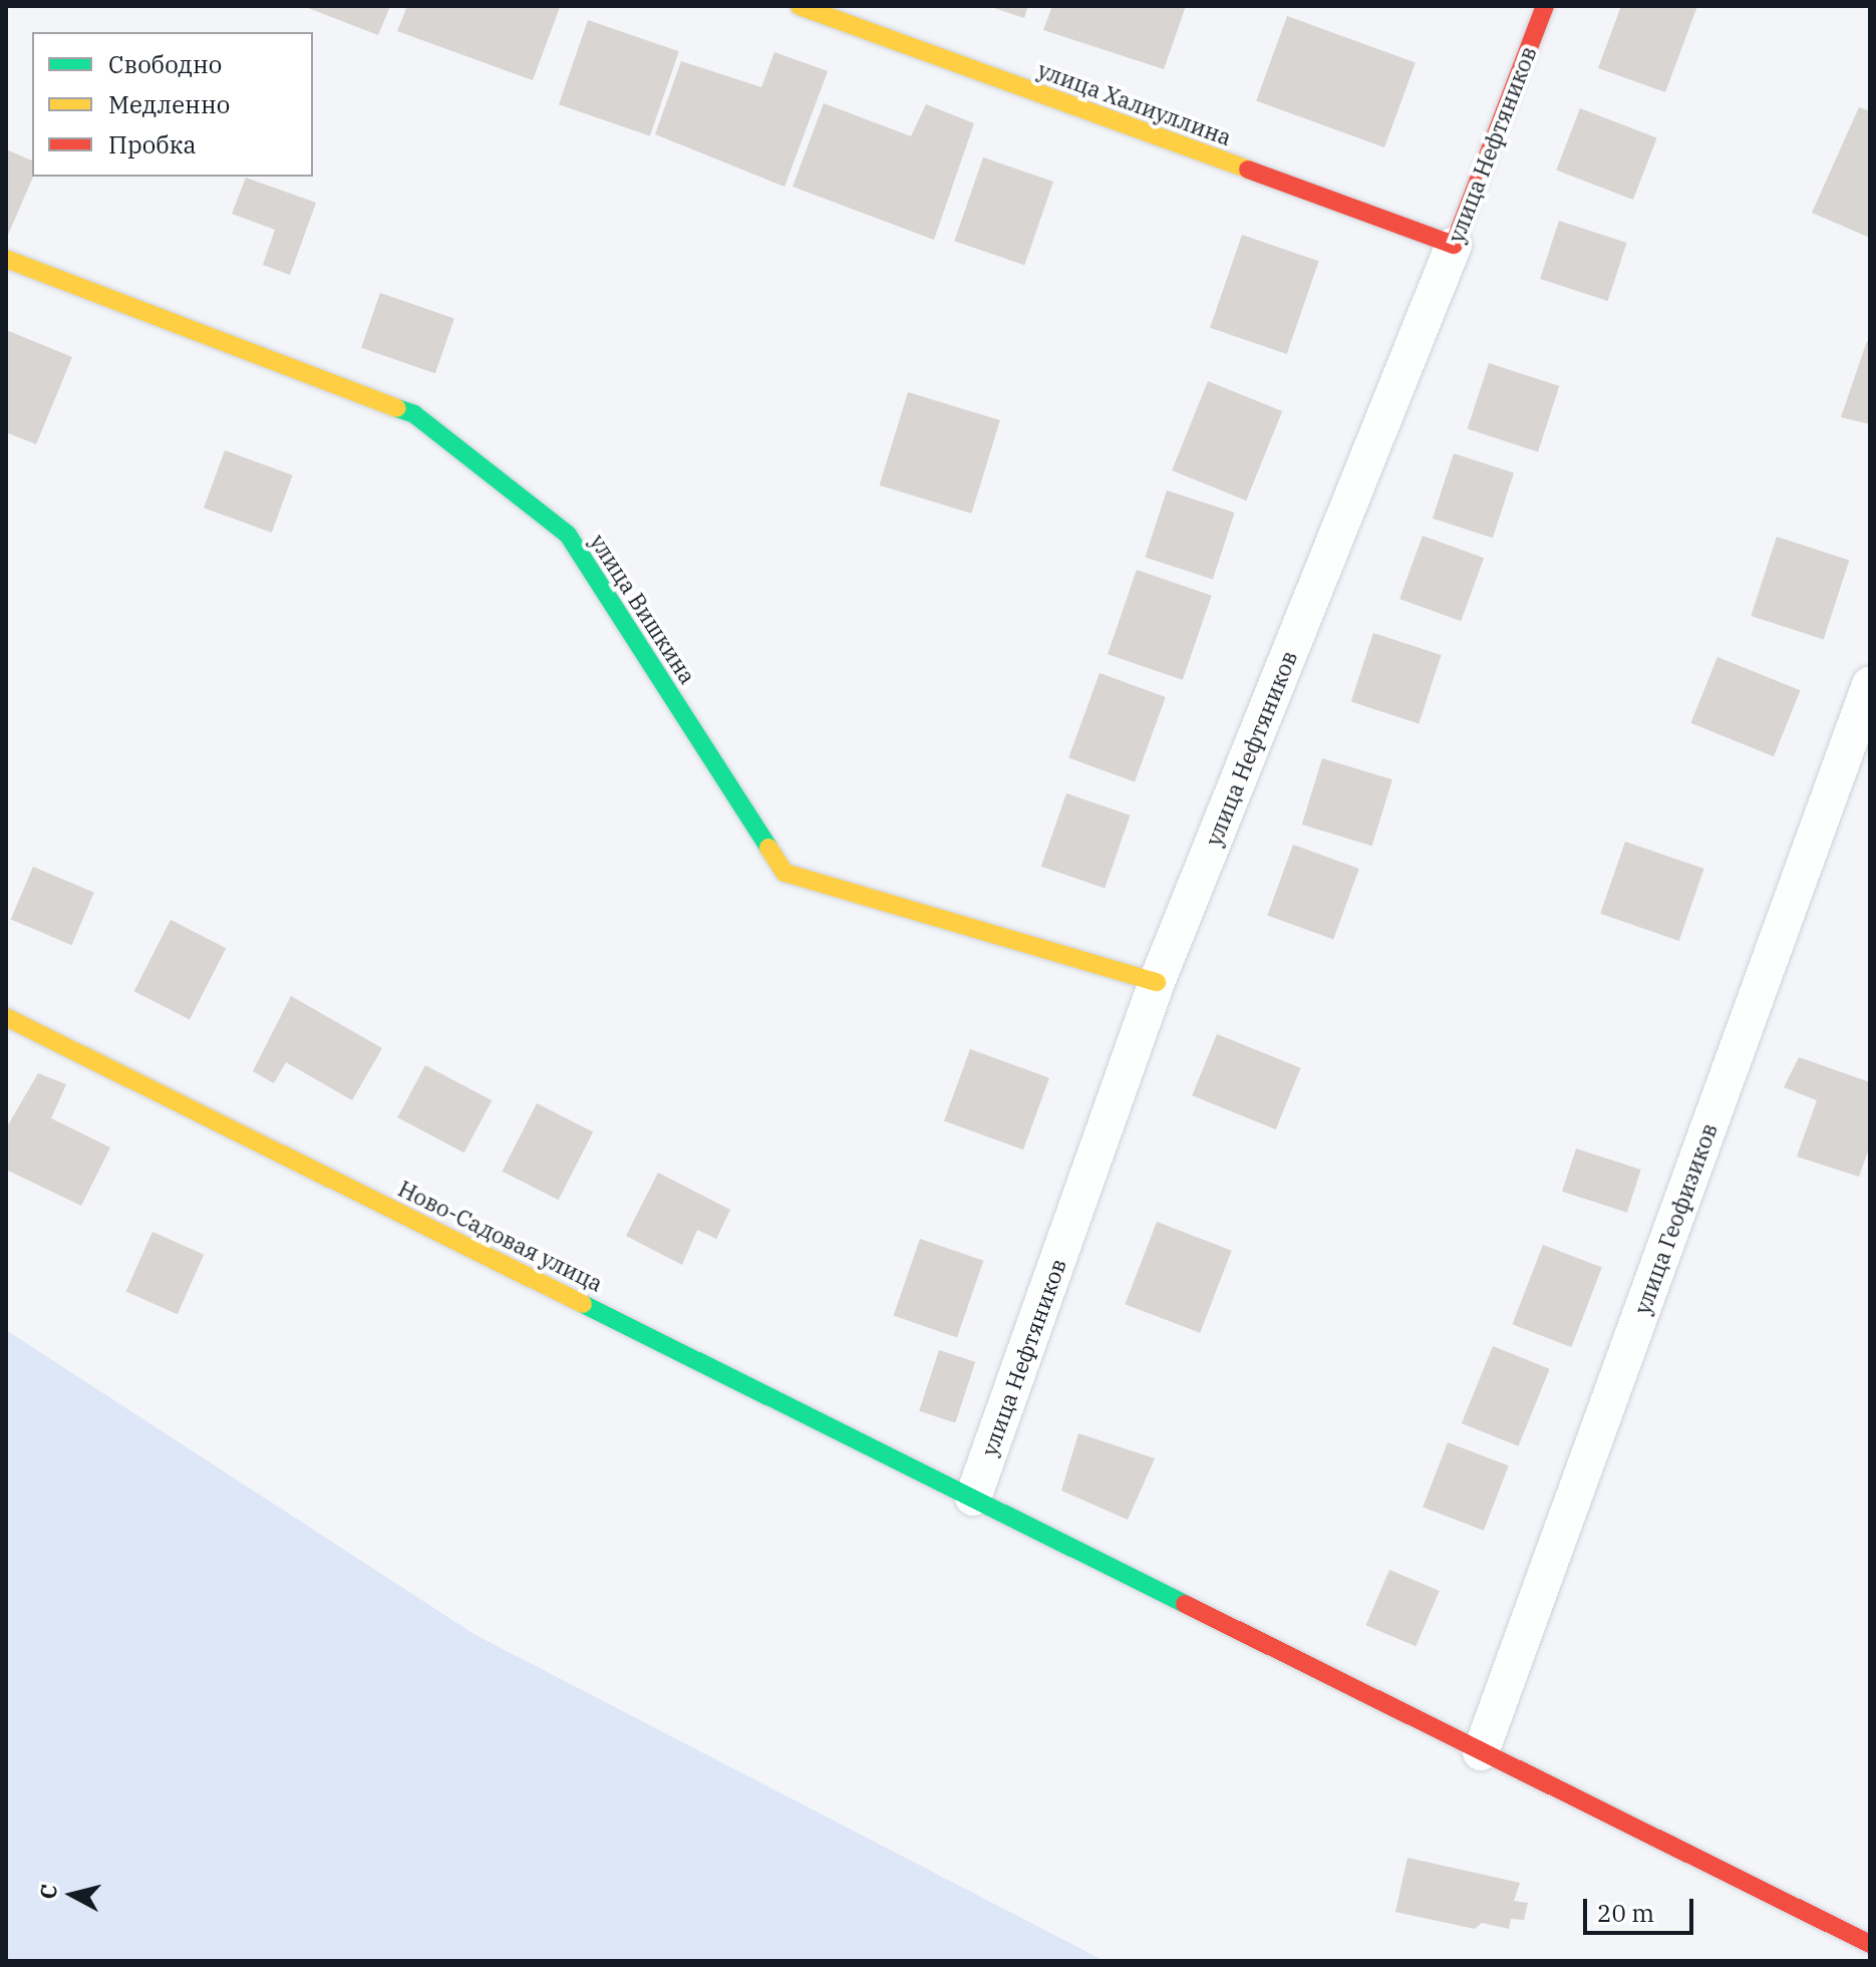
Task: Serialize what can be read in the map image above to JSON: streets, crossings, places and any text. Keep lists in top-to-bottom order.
{
  "streets": {
    "street": [
      "улица Халиуллина",
      "улица Нефтяников",
      "улица Вишкина",
      "улица Геофизиков",
      "Ново-Садовая улица"
    ]
  },
  "crossings": [
    ["улица Халиуллина", "улица Нефтяников"],
    ["улица Нефтяников", "улица Вишкина"],
    ["улица Нефтяников", "Ново-Садовая улица"],
    ["улица Геофизиков", "Ново-Садовая улица"]
  ],
  "legend": ["Свободно", "Медленно", "Пробка"],
  "scale_bar": "20 m",
  "north": "left"
}
